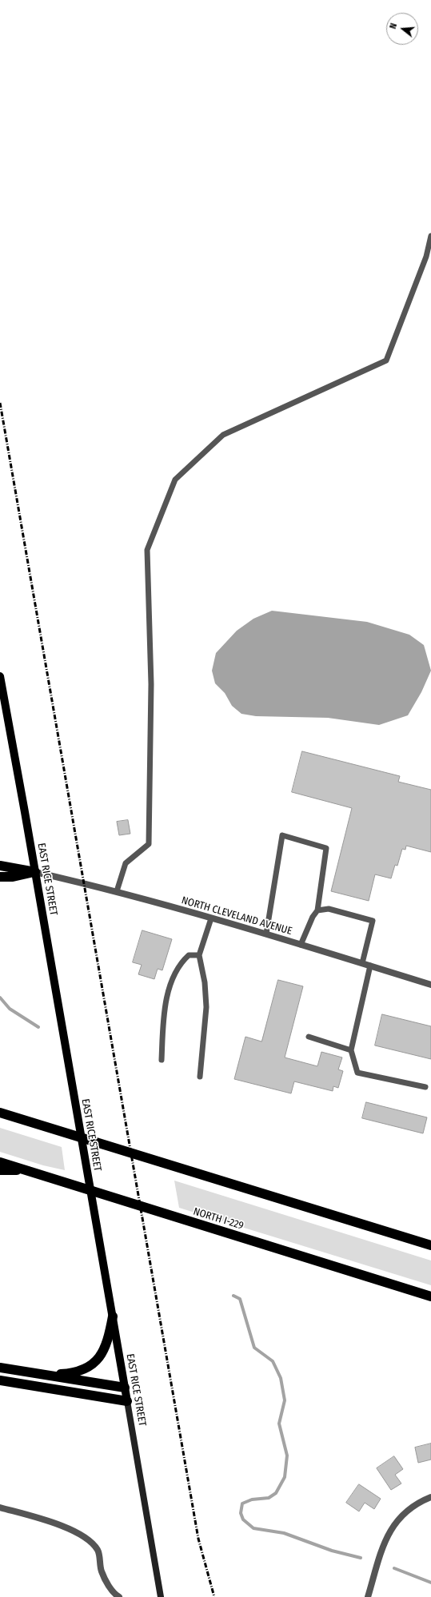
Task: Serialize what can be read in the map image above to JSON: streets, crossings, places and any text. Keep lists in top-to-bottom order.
{
  "streets": {
    "highway": ["NORTH I-229"],
    "main road": ["EAST RICE STREET"],
    "street": ["NORTH CLEVELAND AVENUE"]
  },
  "crossings": [
    ["EAST RICE STREET", "NORTH CLEVELAND AVENUE"]
  ],
  "north": "left"
}
